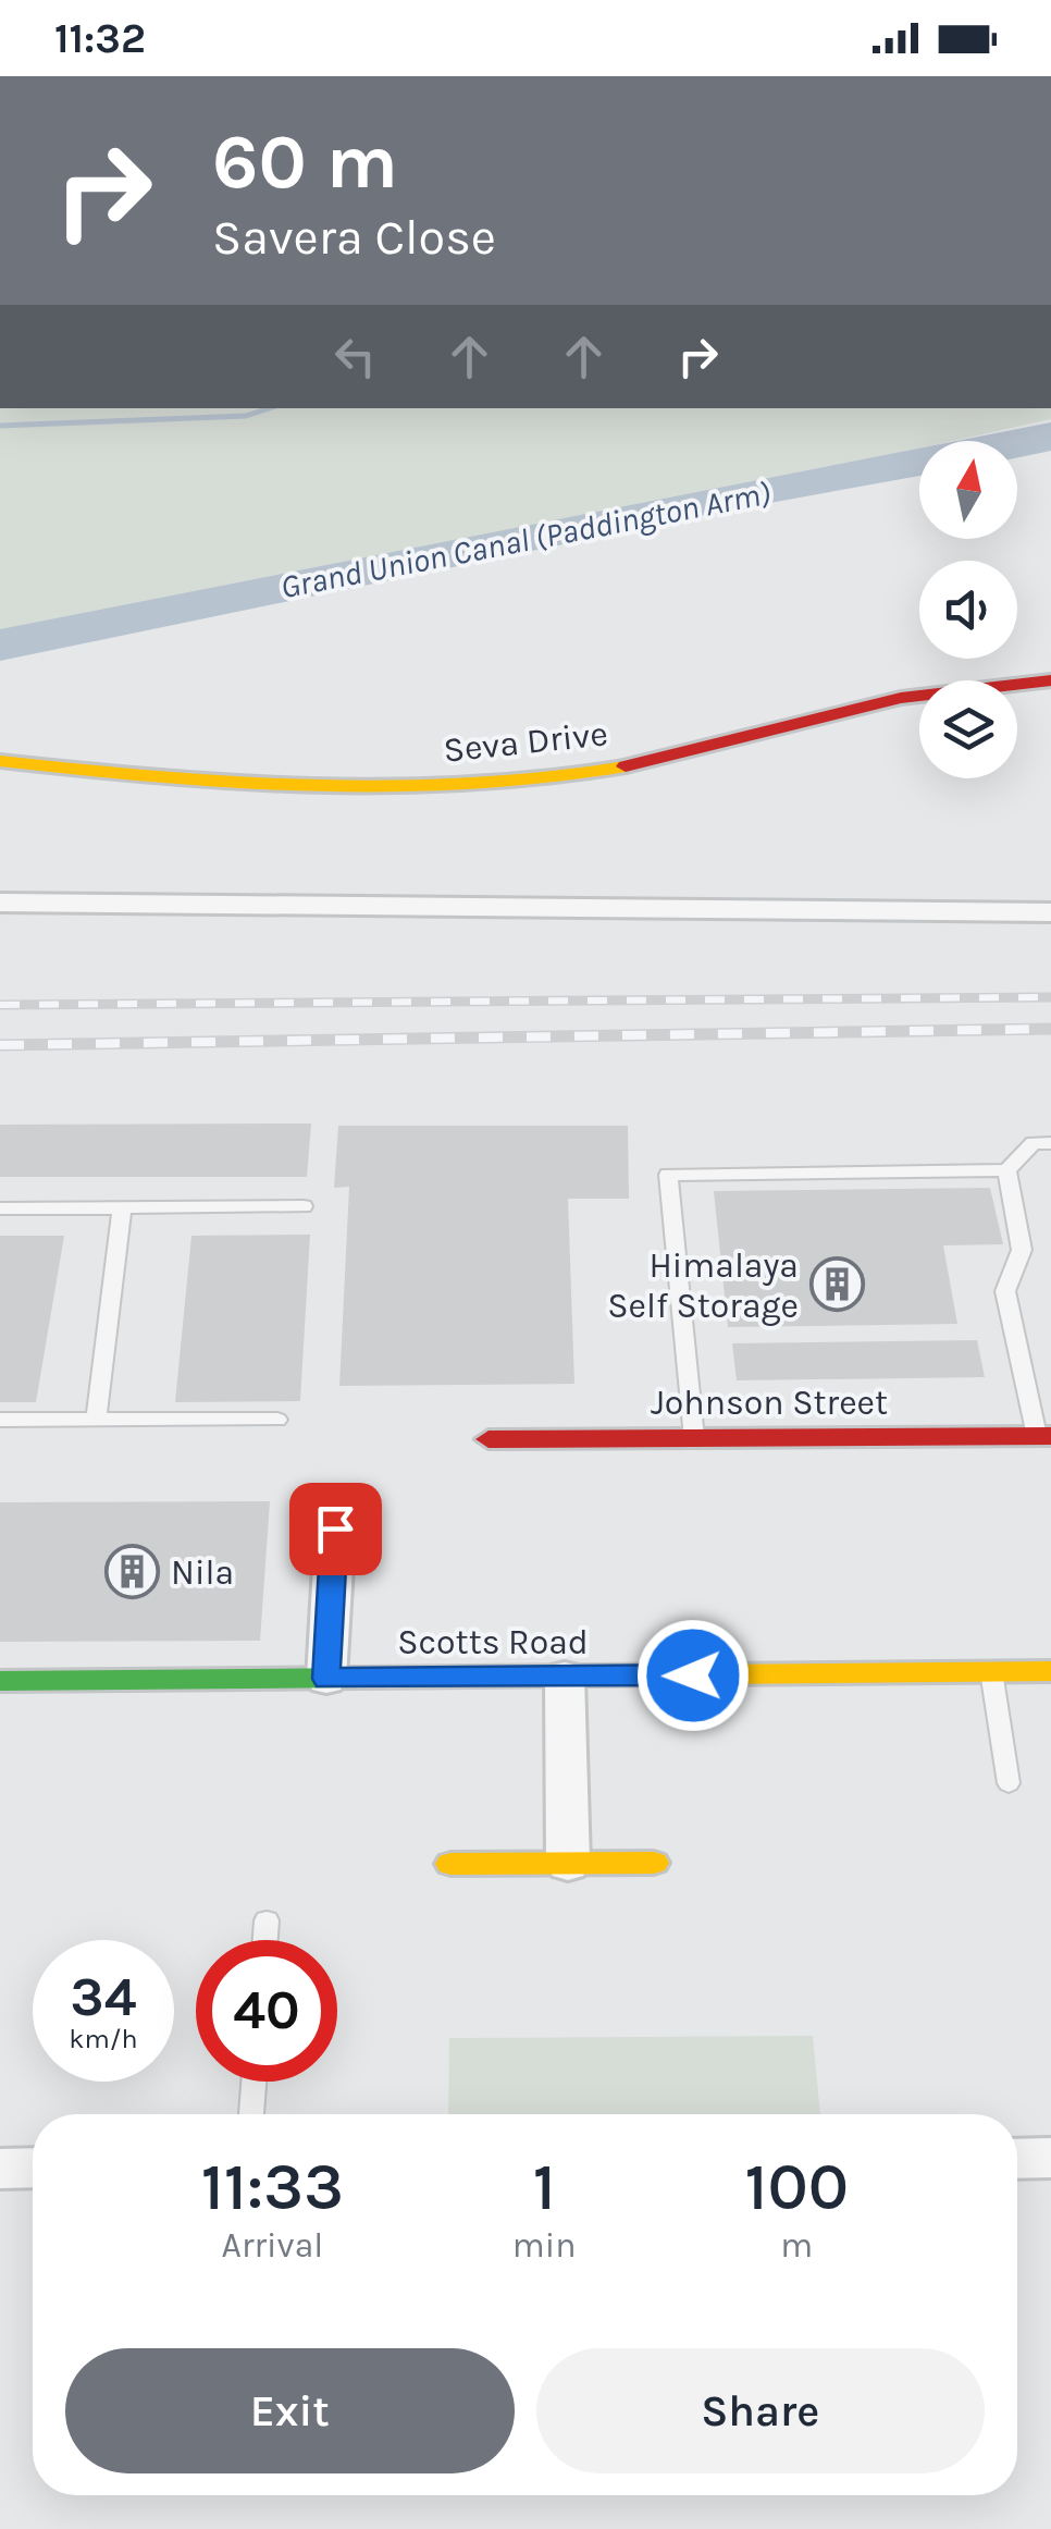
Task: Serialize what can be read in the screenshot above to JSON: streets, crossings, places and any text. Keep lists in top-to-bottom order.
{
  "streets": {
    "street": ["Seva Drive", "Johnson Street", "Scotts Road"]
  },
  "water": ["Grand Union Canal (Paddington Arm)"],
  "places": {
    "building": ["Himalaya Self Storage", "Nila"]
  },
  "north": "top",
  "page": {
    "status": "11:32",
    "turn": ["60 m", "Savera Close"],
    "speed": "34 km/h",
    "limit": "40",
    "eta": [
      "11:33",
      "Arrival",
      "1",
      "min",
      "100",
      "m"
    ],
    "buttons": ["Exit", "Share"]
  }
}
